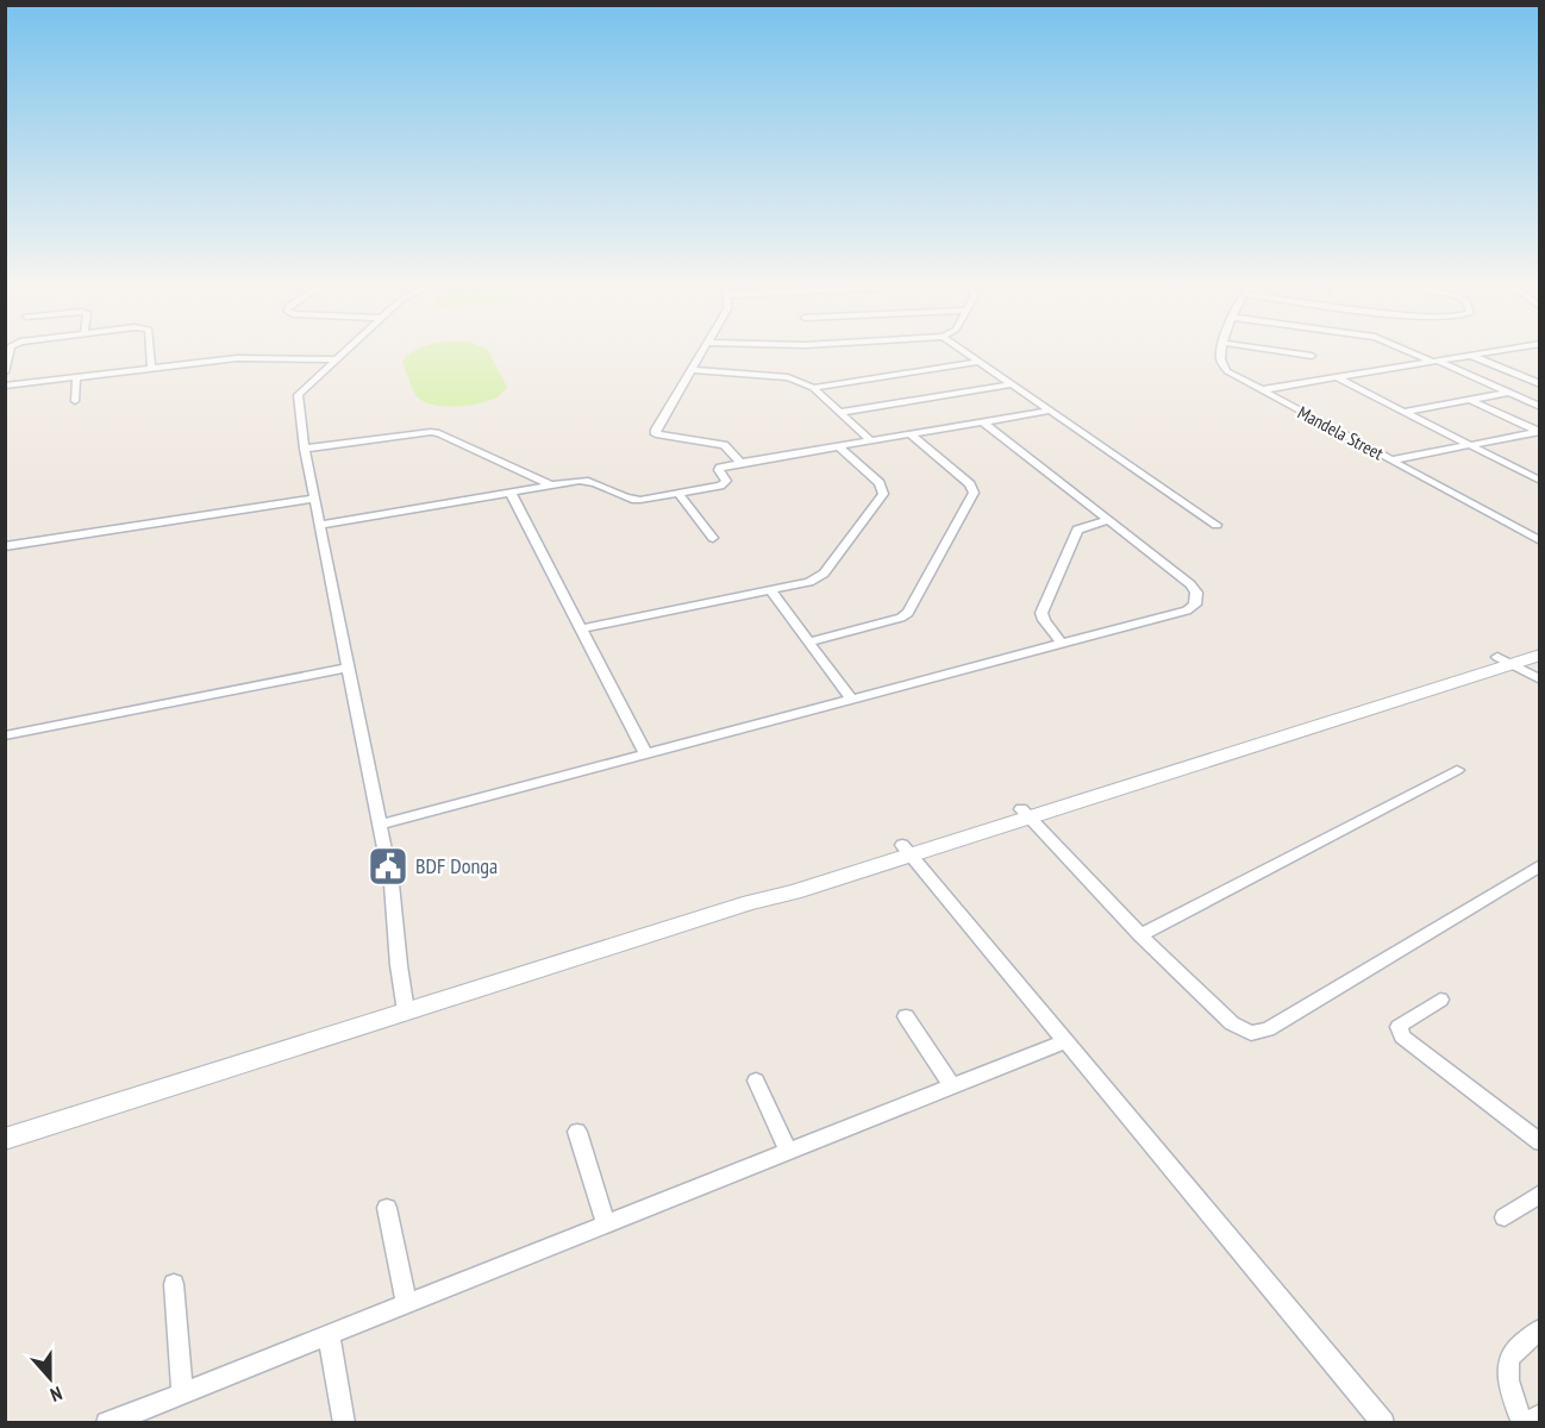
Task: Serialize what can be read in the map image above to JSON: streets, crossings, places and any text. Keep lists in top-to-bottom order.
{
  "streets": {
    "street": ["Mandela Street"]
  },
  "places": {
    "public building": ["BDF Donga"]
  },
  "north": "bottom"
}
